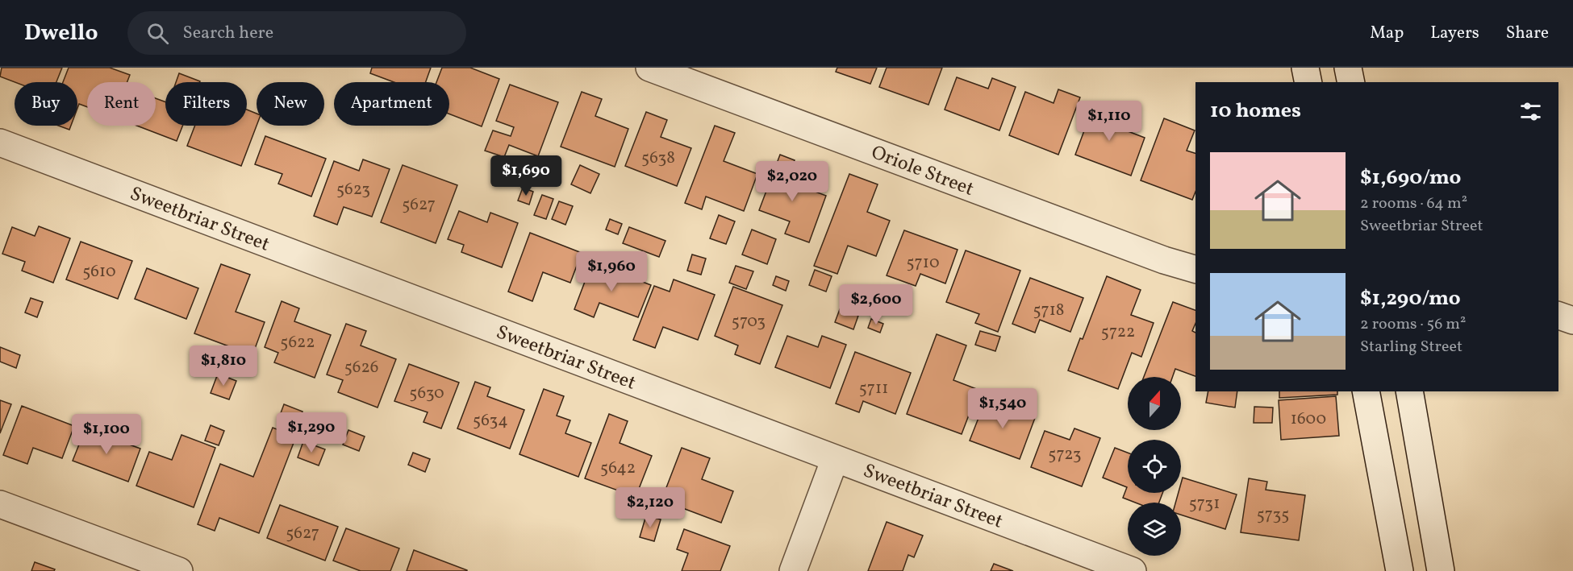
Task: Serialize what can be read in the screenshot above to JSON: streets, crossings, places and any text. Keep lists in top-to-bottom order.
{
  "streets": {
    "street": ["Oriole Street", "Sweetbriar Street"]
  },
  "house_numbers": [
    "5638",
    "5623",
    "5627",
    "5710",
    "5610",
    "5718",
    "5703",
    "5722",
    "5622",
    "5626",
    "5711",
    "5630",
    "1600",
    "5634",
    "5723",
    "5642",
    "5731",
    "5735",
    "5627"
  ],
  "north": "top",
  "page": {
    "header": "Dwello",
    "search": "Search here",
    "nav": ["Map", "Layers", "Share"],
    "chip": [
      "Buy",
      "Rent",
      "Filters",
      "New",
      "Apartment"
    ],
    "heading": "10 homes",
    "price": [
      "$1,110",
      "$1,690",
      "$2,020",
      "$1,960",
      "$2,600",
      "$1,810",
      "$1,540",
      "$1,290",
      "$1,100",
      "$2,120"
    ],
    "list": [
      {
        "name": "$1,690/mo",
        "note": "2 rooms · 64 m² · Sweetbriar Street"
      },
      {
        "name": "$1,290/mo",
        "note": "2 rooms · 56 m² · Starling Street"
      }
    ]
  }
}
